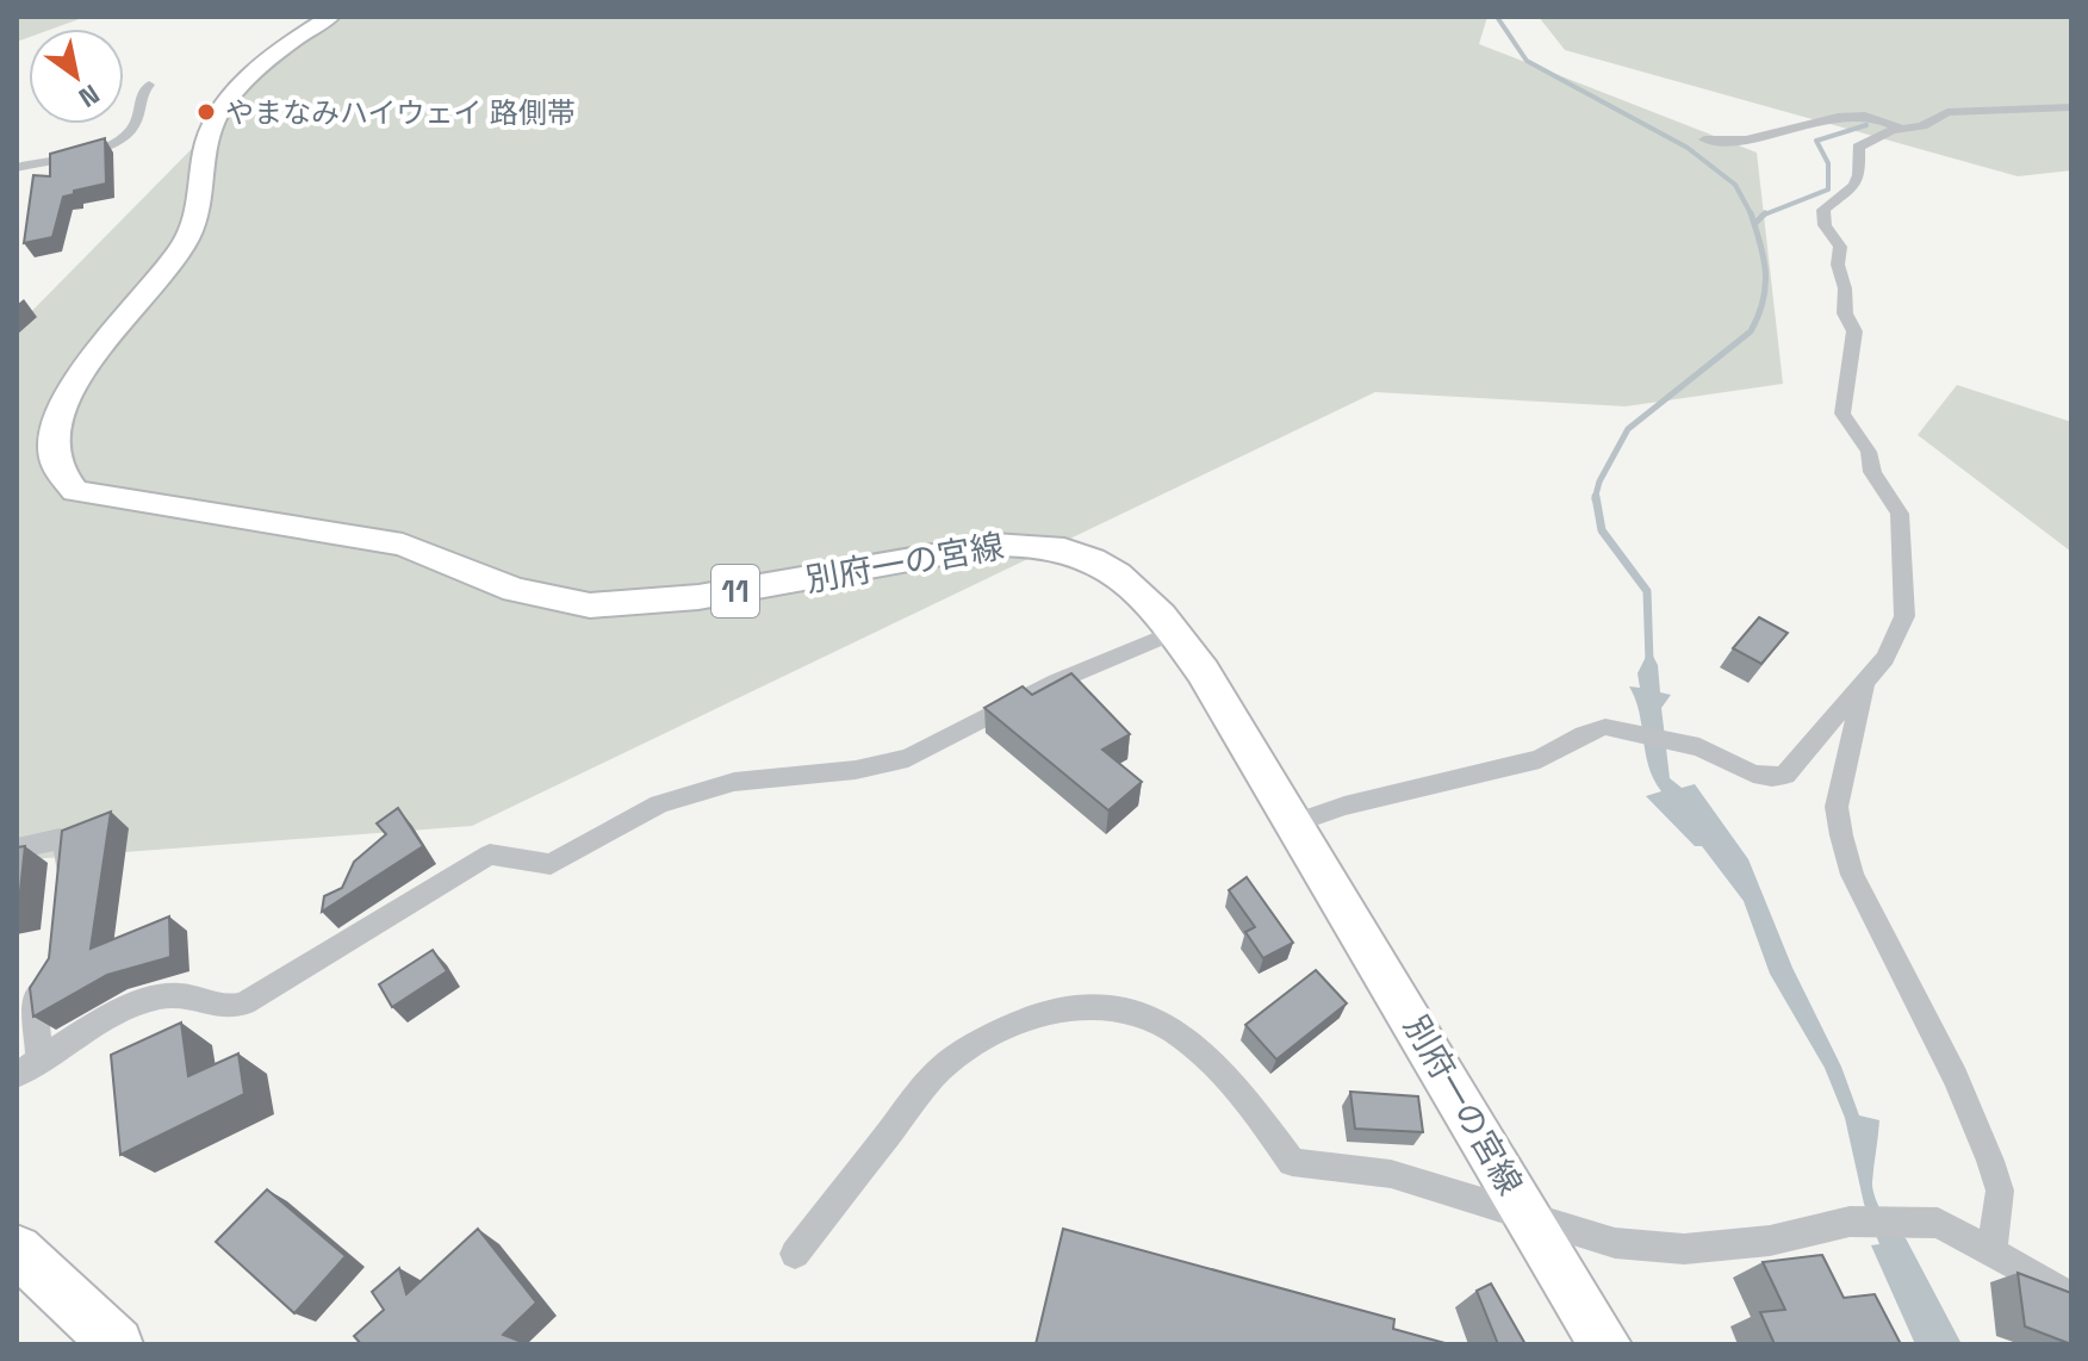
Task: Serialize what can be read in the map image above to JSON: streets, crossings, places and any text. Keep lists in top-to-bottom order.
{
  "streets": {
    "main road": ["別府一の宮線", "11"]
  },
  "places": ["やまなみハイウェイ 路側帯"],
  "north": "bottom right"
}
